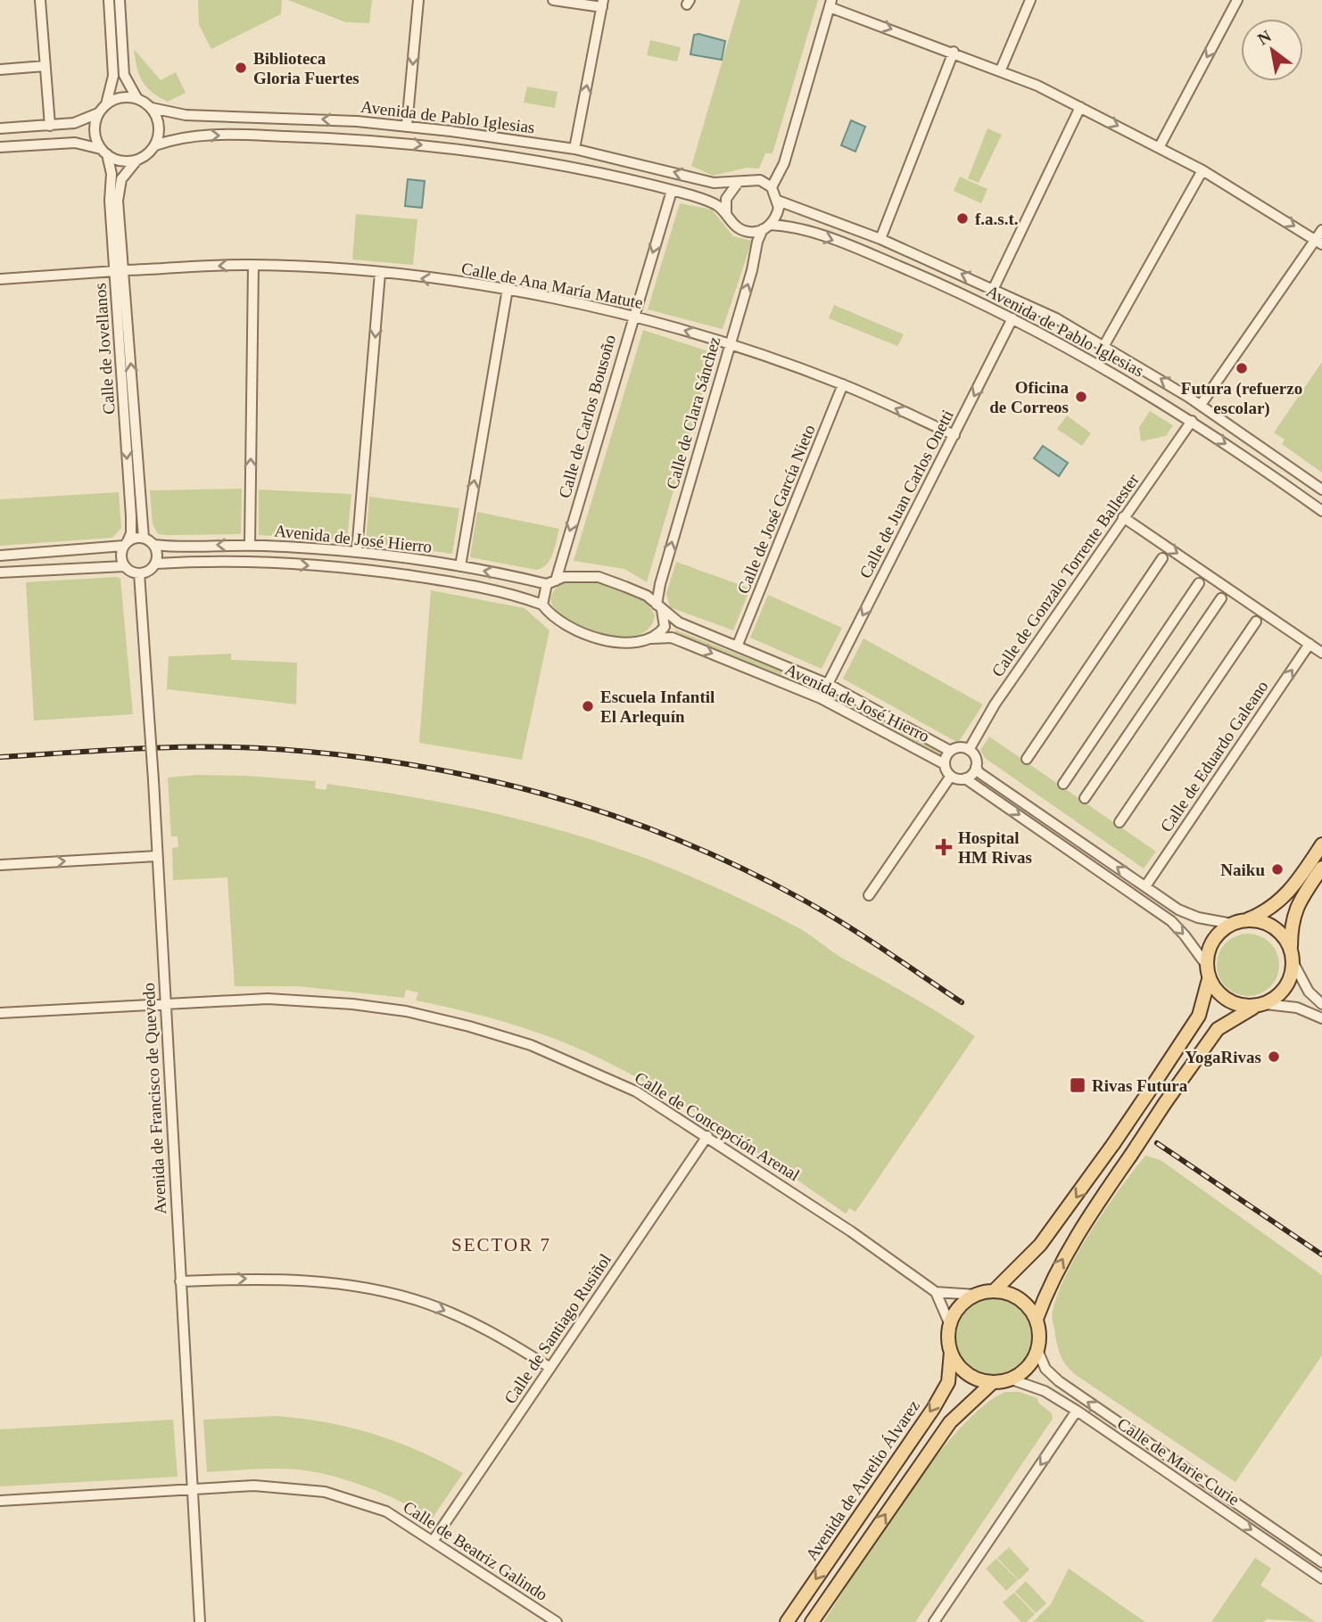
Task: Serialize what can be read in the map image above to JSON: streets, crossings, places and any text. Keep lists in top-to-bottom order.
{
  "streets": {
    "main road": ["Avenida de Aurelio Álvarez"],
    "street": [
      "Avenida de Pablo Iglesias",
      "Calle de Ana María Matute",
      "Calle de Jovellanos",
      "Calle de Clara Sánchez",
      "Calle de Carlos Bousoño",
      "Calle de Juan Carlos Onetti",
      "Calle de José García Nieto",
      "Avenida de José Hierro",
      "Calle de Gonzalo Torrente Ballester",
      "Calle de Eduardo Galeano",
      "Avenida de Francisco de Quevedo",
      "Calle de Concepción Arenal",
      "Calle de Santiago Rusiñol",
      "Calle de Marie Curie",
      "Calle de Beatriz Galindo"
    ]
  },
  "crossings": [
    ["Avenida de Pablo Iglesias", "Calle de Jovellanos"],
    ["Avenida de Pablo Iglesias", "Calle de Clara Sánchez"],
    ["Avenida de Pablo Iglesias", "Calle de Carlos Bousoño"],
    ["Avenida de Pablo Iglesias", "Calle de Juan Carlos Onetti"],
    ["Avenida de Pablo Iglesias", "Calle de Gonzalo Torrente Ballester"],
    ["Calle de Ana María Matute", "Calle de Jovellanos"],
    ["Calle de Ana María Matute", "Calle de Clara Sánchez"],
    ["Calle de Ana María Matute", "Calle de Carlos Bousoño"],
    ["Calle de Ana María Matute", "Calle de Juan Carlos Onetti"],
    ["Calle de Ana María Matute", "Calle de José García Nieto"],
    ["Calle de Jovellanos", "Avenida de José Hierro"],
    ["Calle de Jovellanos", "Avenida de Francisco de Quevedo"],
    ["Calle de Clara Sánchez", "Avenida de José Hierro"],
    ["Calle de Carlos Bousoño", "Avenida de José Hierro"],
    ["Calle de Juan Carlos Onetti", "Avenida de José Hierro"],
    ["Calle de José García Nieto", "Avenida de José Hierro"],
    ["Avenida de José Hierro", "Calle de Gonzalo Torrente Ballester"],
    ["Avenida de José Hierro", "Avenida de Francisco de Quevedo"],
    ["Avenida de Francisco de Quevedo", "Calle de Concepción Arenal"],
    ["Avenida de Francisco de Quevedo", "Calle de Beatriz Galindo"],
    ["Calle de Concepción Arenal", "Calle de Santiago Rusiñol"],
    ["Calle de Santiago Rusiñol", "Calle de Beatriz Galindo"],
    ["Calle de Marie Curie", "Avenida de Aurelio Álvarez"]
  ],
  "one_way": [
    "Calle de Ana María Matute",
    "Calle de Clara Sánchez",
    "Calle de Carlos Bousoño",
    "Calle de Juan Carlos Onetti"
  ],
  "districts": ["SECTOR 7"],
  "places": {
    "other": [
      "Biblioteca Gloria Fuertes",
      "f.a.s.t.",
      "Futura (refuerzo escolar)",
      "Oficina de Correos",
      "Escuela Infantil El Arlequín",
      "Naiku",
      "YogaRivas"
    ],
    "health": ["Hospital HM Rivas"],
    "transit": ["Rivas Futura"]
  },
  "north": "top left"
}
